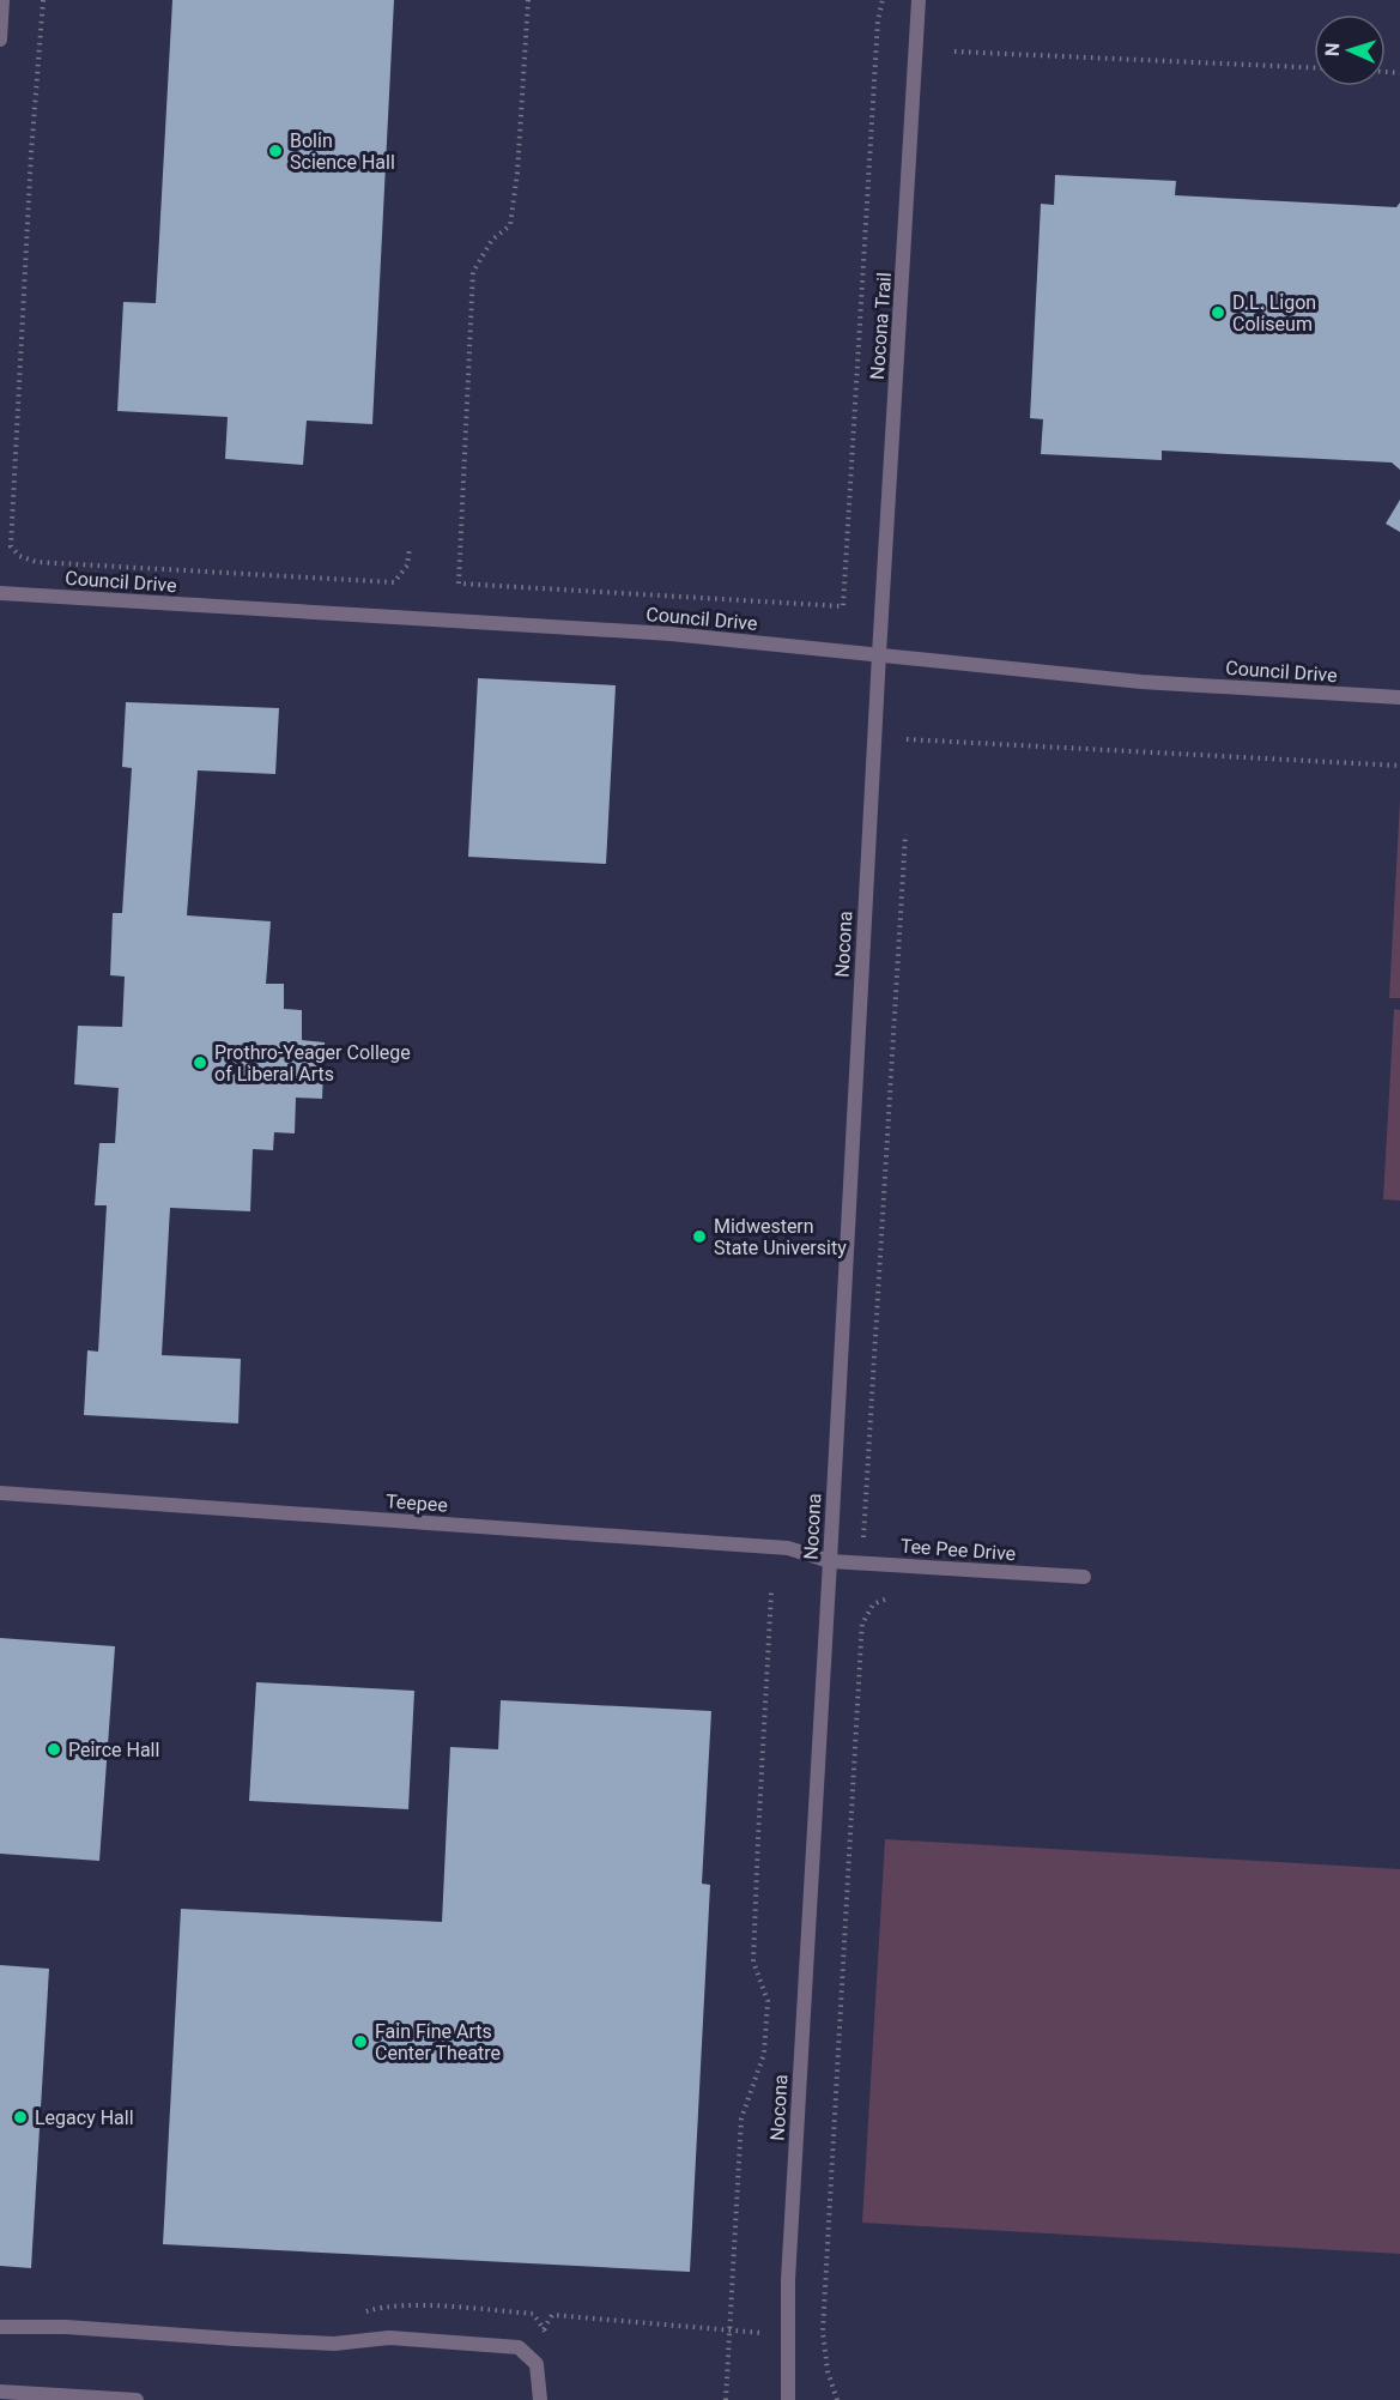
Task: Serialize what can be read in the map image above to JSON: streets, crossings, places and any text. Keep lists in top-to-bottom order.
{
  "streets": {
    "street": [
      "Nocona Trail",
      "Council Drive",
      "Nocona",
      "Teepee",
      "Tee Pee Drive"
    ]
  },
  "crossings": [
    ["Nocona Trail", "Council Drive"],
    ["Nocona Trail", "Nocona"],
    ["Council Drive", "Nocona"],
    ["Nocona", "Teepee"],
    ["Nocona", "Tee Pee Drive"],
    ["Teepee", "Tee Pee Drive"]
  ],
  "places": [
    "Bolin Science Hall",
    "D.L. Ligon Coliseum",
    "Prothro-Yeager College of Liberal Arts",
    "Midwestern State University",
    "Peirce Hall",
    "Fain Fine Arts Center Theatre",
    "Legacy Hall"
  ],
  "north": "left"
}
